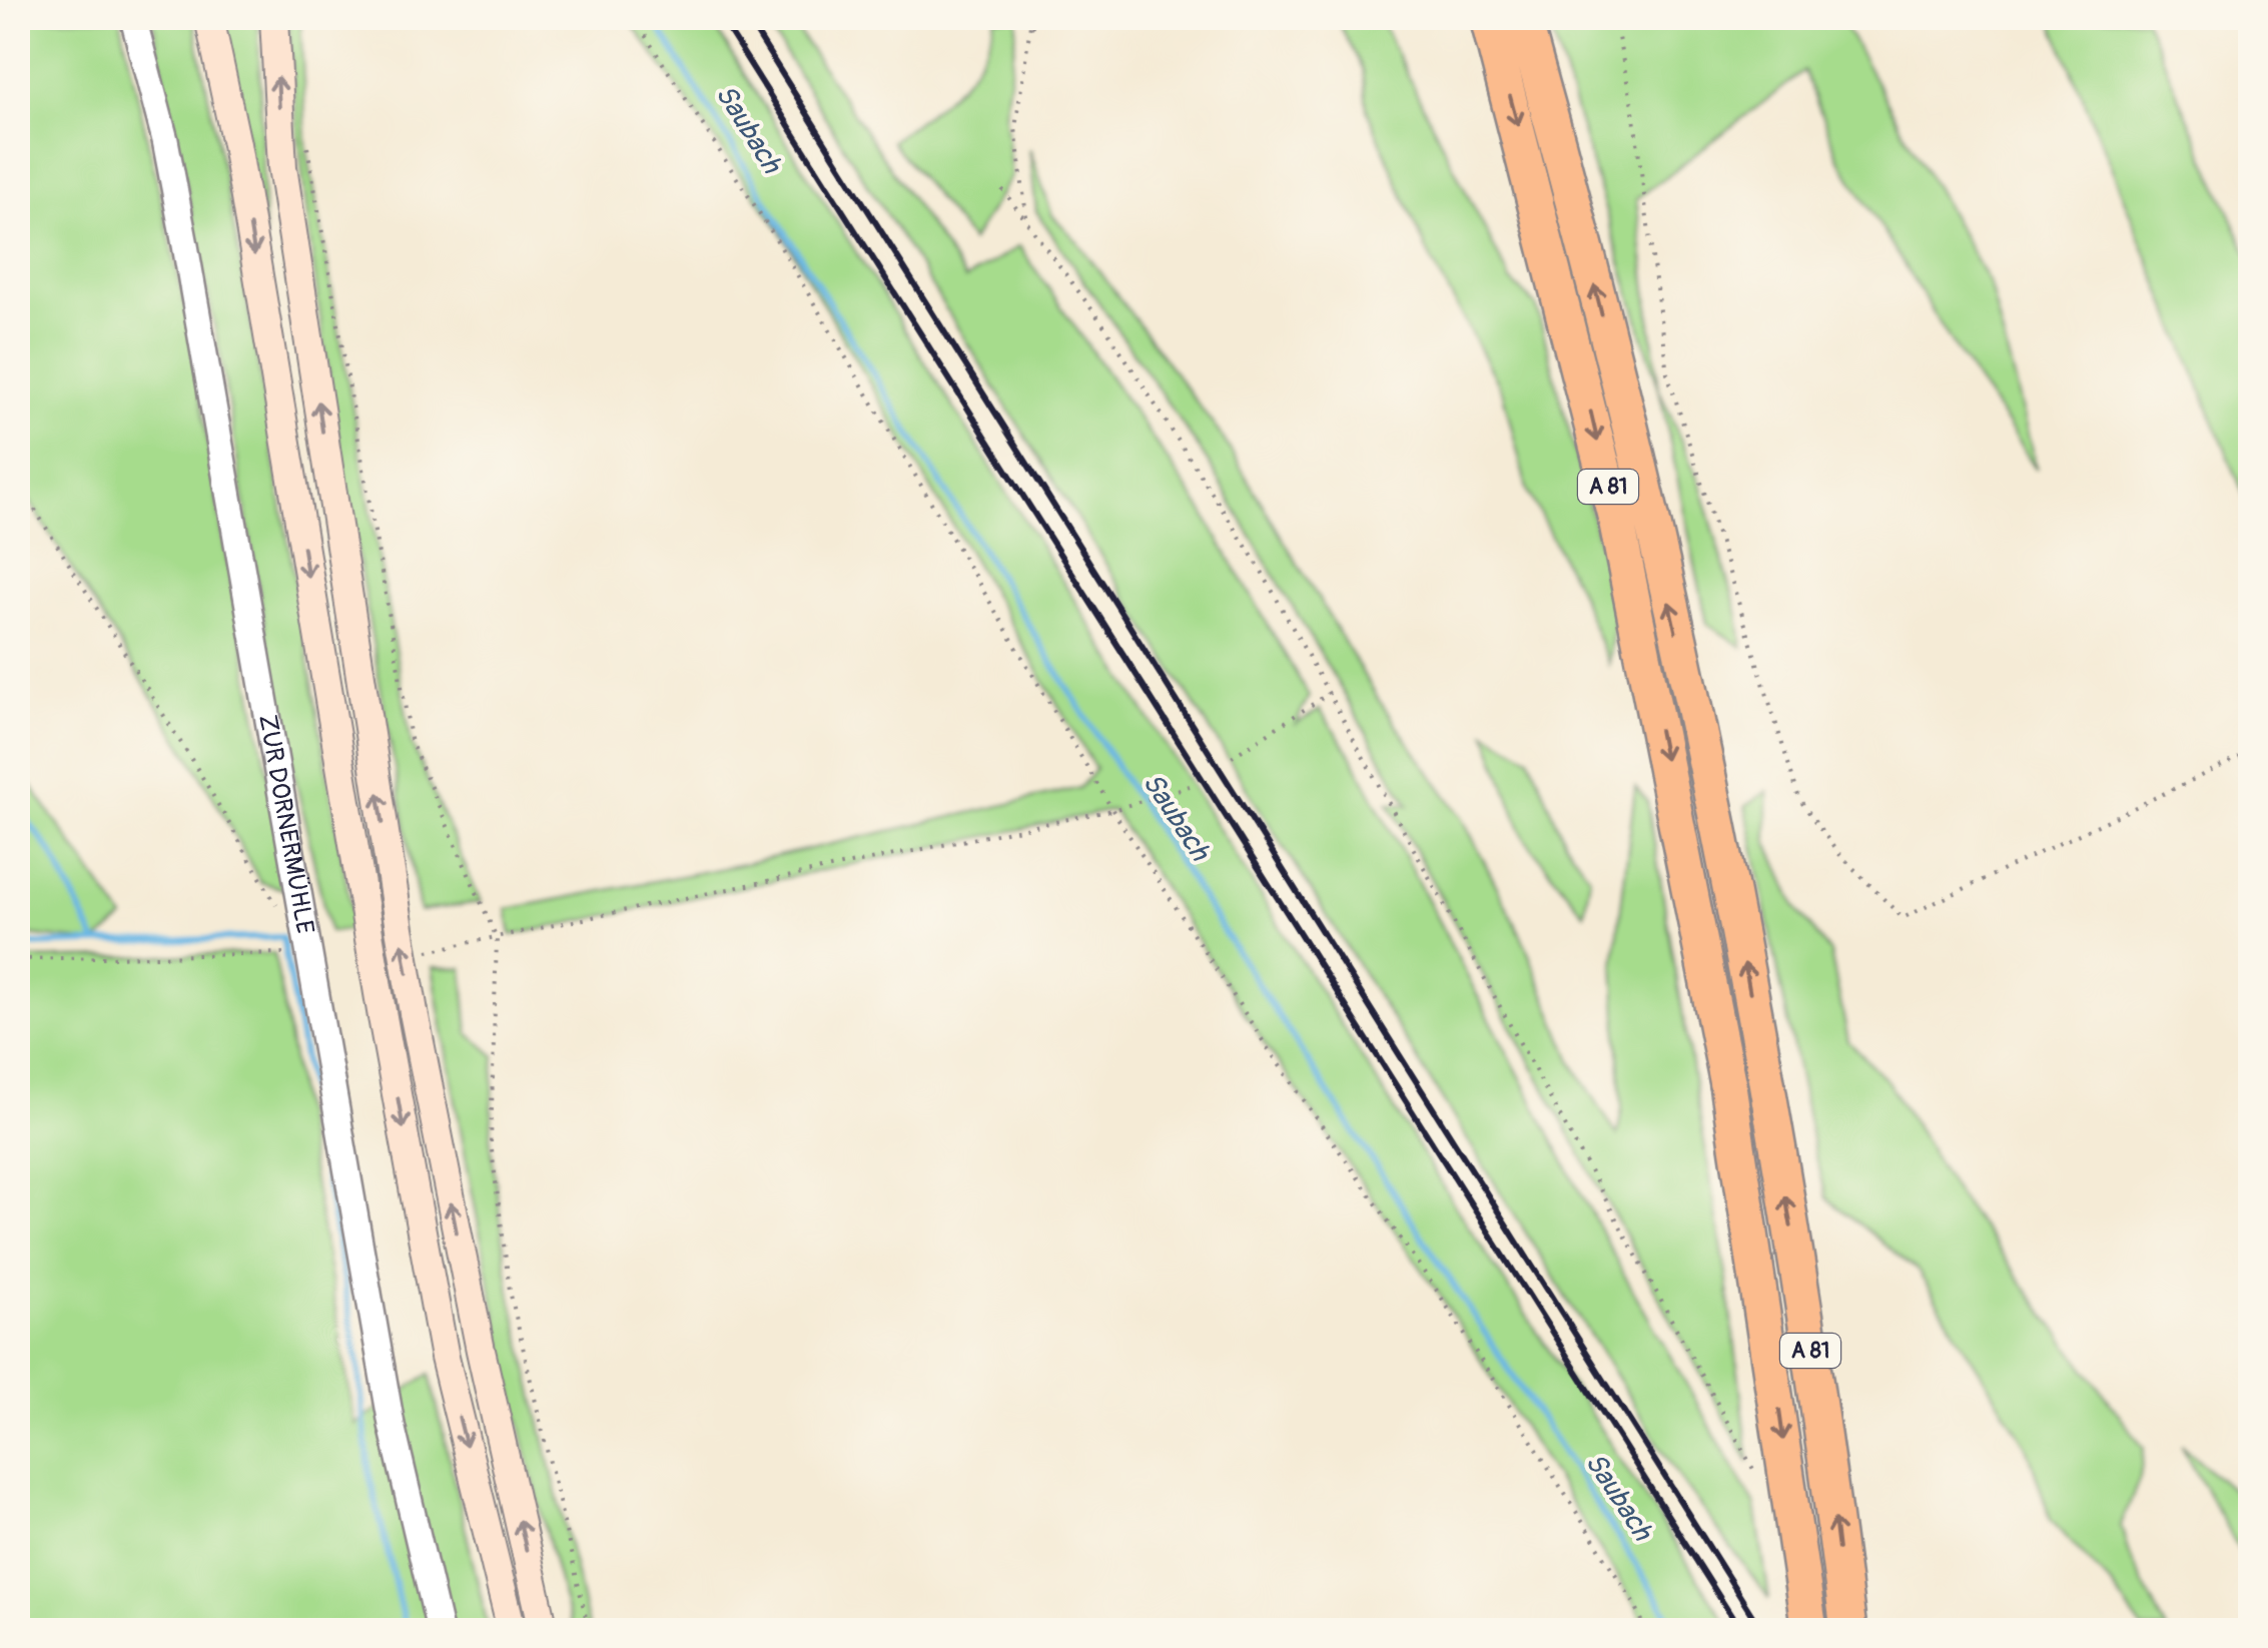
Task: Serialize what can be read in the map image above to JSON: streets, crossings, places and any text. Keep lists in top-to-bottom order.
{
  "streets": {
    "highway": ["A 81"],
    "street": ["ZUR DORNERMÜHLE"]
  },
  "water": ["Saubach"]
}
